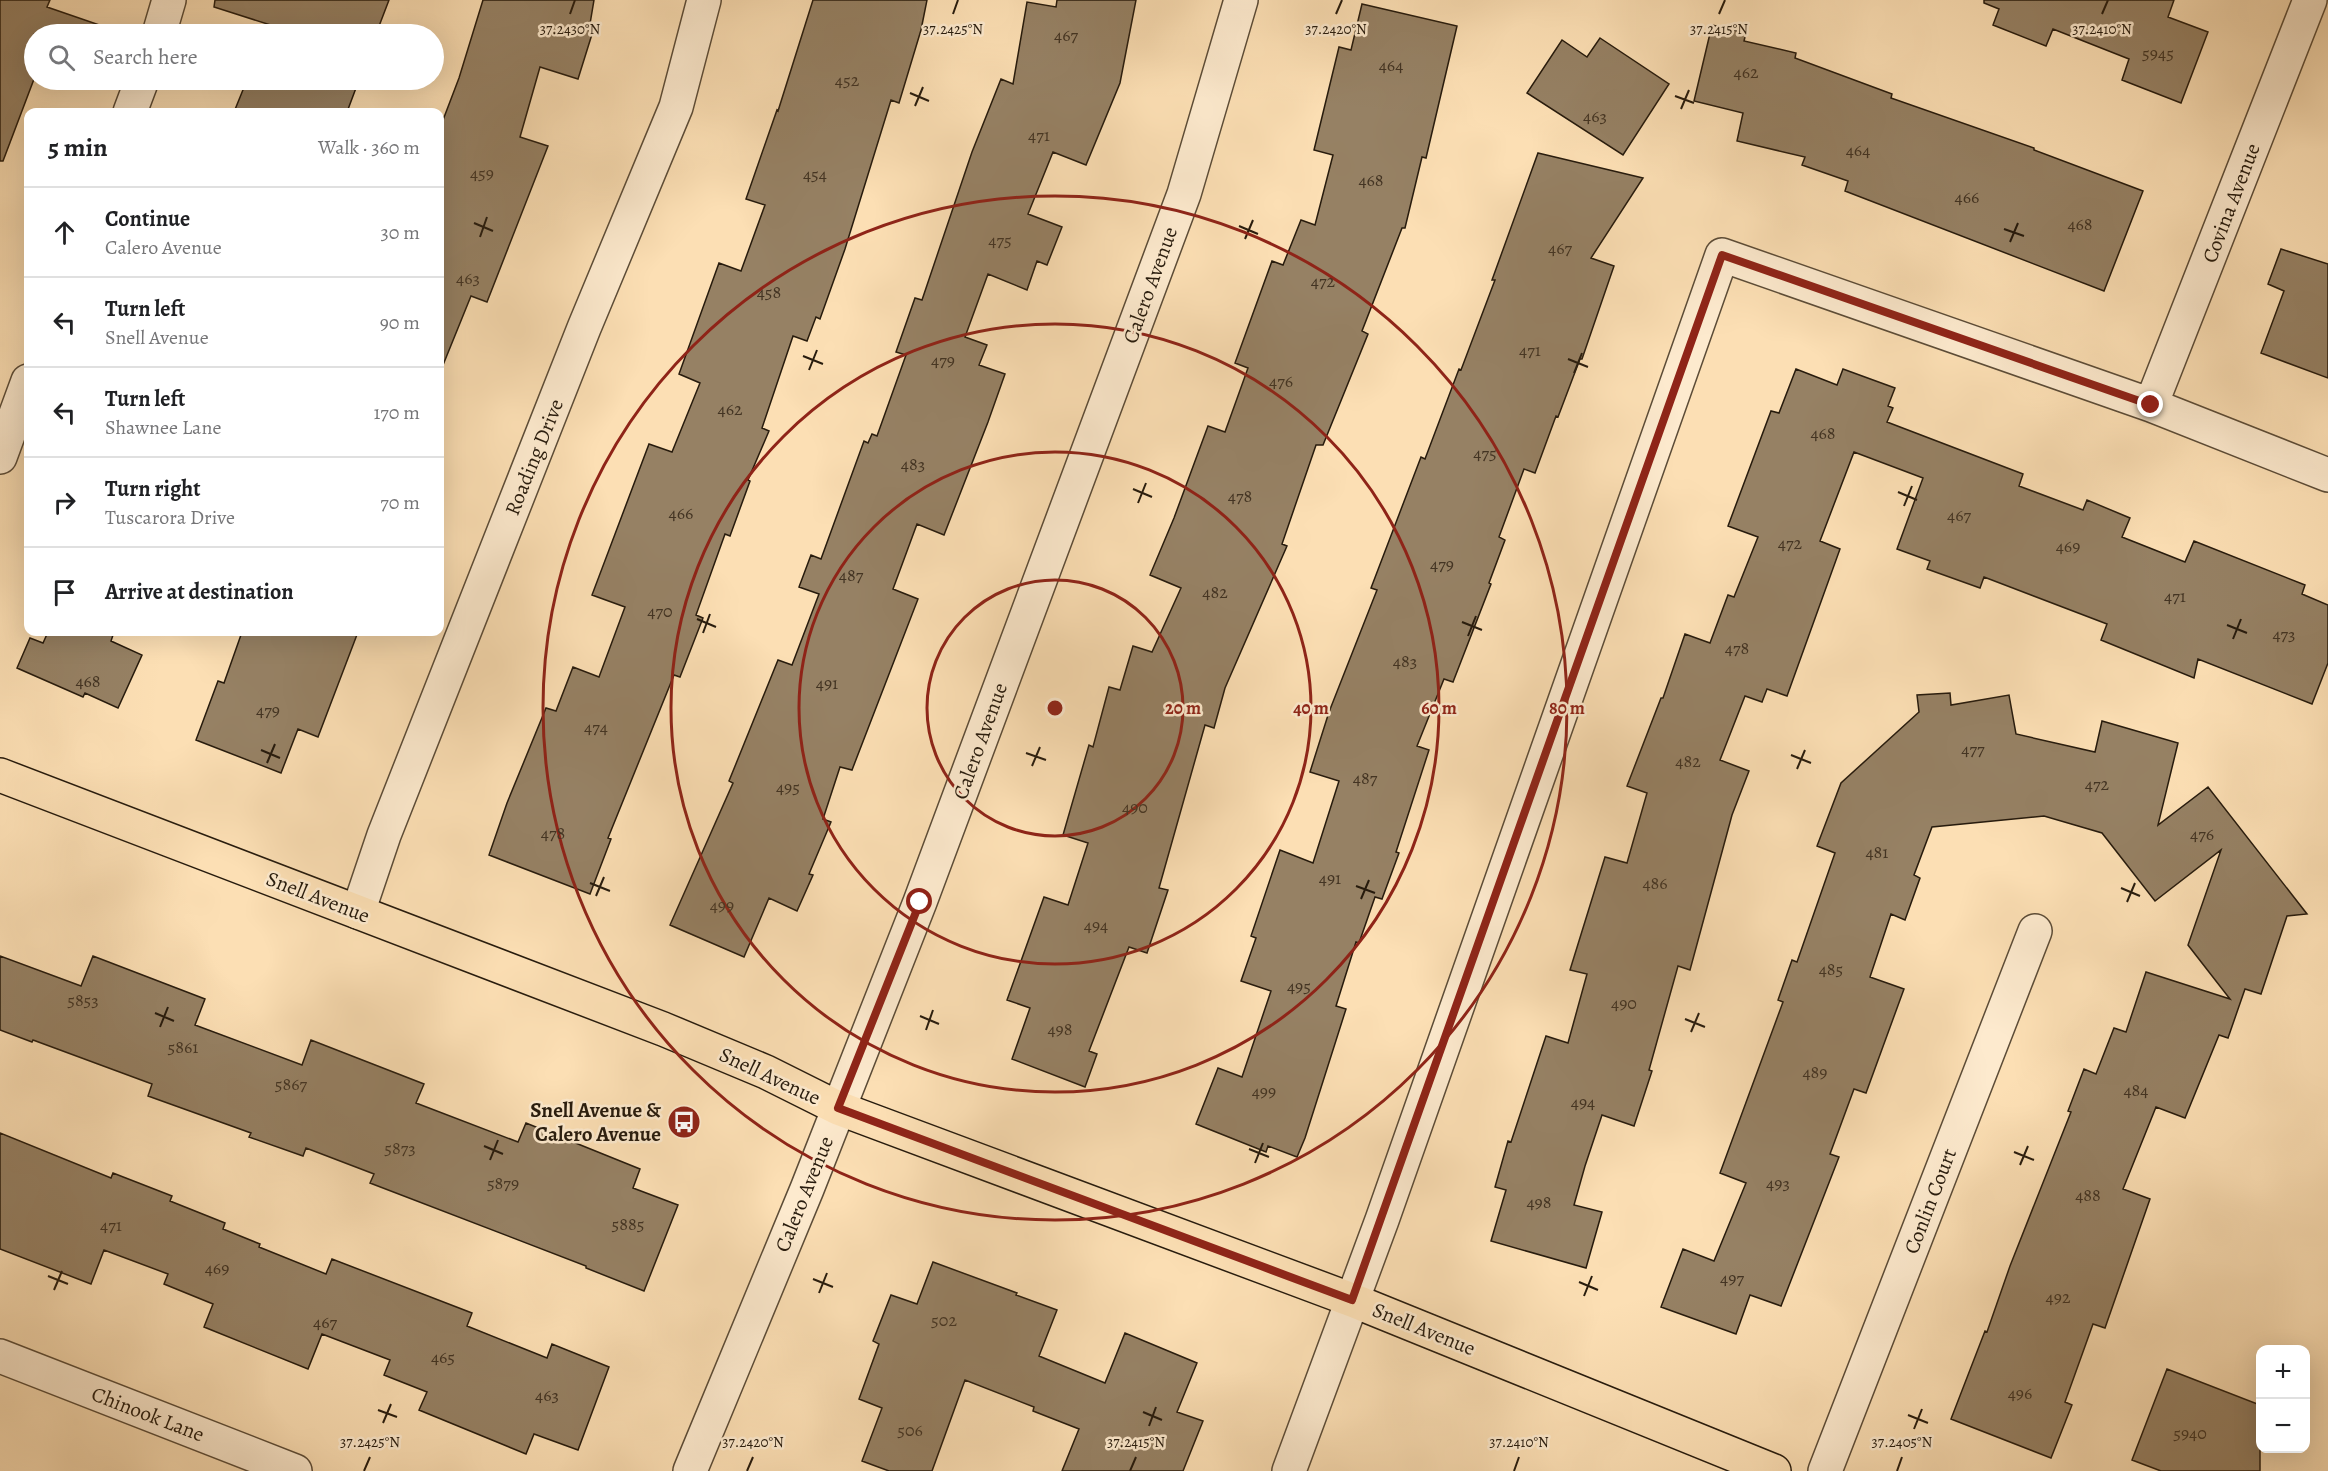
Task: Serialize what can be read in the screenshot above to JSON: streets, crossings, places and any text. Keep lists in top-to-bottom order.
{
  "streets": {
    "main road": ["Snell Avenue"],
    "street": [
      "Covina Avenue",
      "Calero Avenue",
      "Roading Drive",
      "Conlin Court",
      "Chinook Lane"
    ]
  },
  "crossings": [
    ["Calero Avenue", "Snell Avenue"],
    ["Roading Drive", "Snell Avenue"]
  ],
  "places": {
    "bus stop": ["Snell Avenue & Calero Avenue"]
  },
  "house_numbers": [
    "467",
    "5945",
    "464",
    "462",
    "452",
    "463",
    "471",
    "464",
    "459",
    "454",
    "468",
    "466",
    "468",
    "475",
    "467",
    "463",
    "472",
    "458",
    "471",
    "479",
    "476",
    "462",
    "468",
    "475",
    "483",
    "478",
    "466",
    "467",
    "472",
    "469",
    "479",
    "487",
    "482",
    "471",
    "470",
    "473",
    "478",
    "483",
    "468",
    "491",
    "479",
    "474",
    "477",
    "482",
    "487",
    "472",
    "495",
    "490",
    "478",
    "476",
    "481",
    "491",
    "486",
    "499",
    "494",
    "485",
    "495",
    "5853",
    "490",
    "498",
    "5861",
    "489",
    "5867",
    "484",
    "499",
    "494",
    "5873",
    "5879",
    "493",
    "488",
    "498",
    "5885",
    "471",
    "469",
    "497",
    "492",
    "502",
    "467",
    "465",
    "496",
    "463",
    "506",
    "5940"
  ],
  "page": {
    "search": "Search here",
    "heading": ["5 min", "Walk · 360 m"],
    "list": [
      ["Continue", "Calero Avenue", "30 m"],
      ["Turn left", "Snell Avenue", "90 m"],
      ["Turn left", "Shawnee Lane", "170 m"],
      ["Turn right", "Tuscarora Drive", "70 m"],
      "Arrive at destination"
    ],
    "map_buttons": ["+", "−"]
  },
  "coordinates": [
    "37.2430°N",
    "37.2425°N",
    "37.2420°N",
    "37.2415°N",
    "37.2410°N",
    "37.2405°N"
  ],
  "rings": [
    "20 m",
    "40 m",
    "60 m",
    "80 m"
  ]
}
